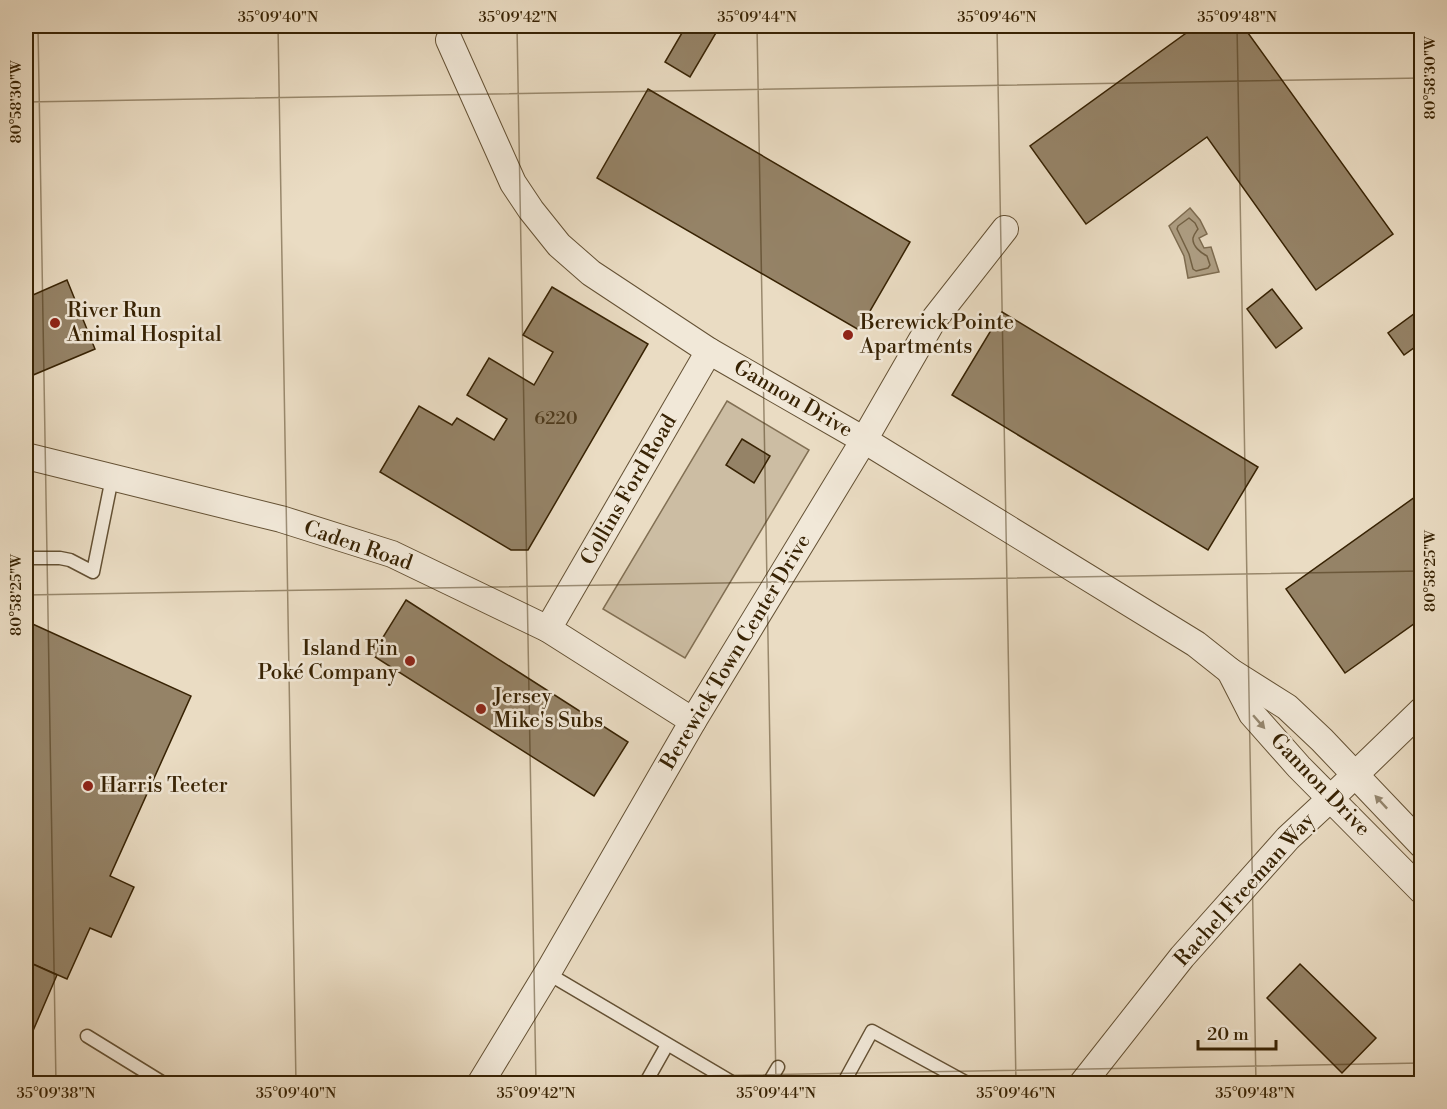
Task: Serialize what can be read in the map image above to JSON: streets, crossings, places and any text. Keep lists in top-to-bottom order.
{
  "streets": {
    "street": [
      "Gannon Drive",
      "Collins Ford Road",
      "Caden Road",
      "Berewick Town Center Drive",
      "Rachel Freeman Way"
    ]
  },
  "crossings": [
    ["Gannon Drive", "Collins Ford Road"],
    ["Gannon Drive", "Berewick Town Center Drive"],
    ["Gannon Drive", "Rachel Freeman Way"],
    ["Collins Ford Road", "Caden Road"],
    ["Caden Road", "Berewick Town Center Drive"]
  ],
  "places": [
    "River Run Animal Hospital",
    "Berewick Pointe Apartments",
    "Island Fin Poké Company",
    "Jersey Mike's Subs",
    "Harris Teeter"
  ],
  "house_numbers": ["6220"],
  "scale_bar": "20 m",
  "coordinates": [
    "35°09'40\"N",
    "35°09'42\"N",
    "35°09'44\"N",
    "35°09'46\"N",
    "35°09'48\"N",
    "80°58'30\"W",
    "80°58'25\"W",
    "35°09'38\"N"
  ]
}
